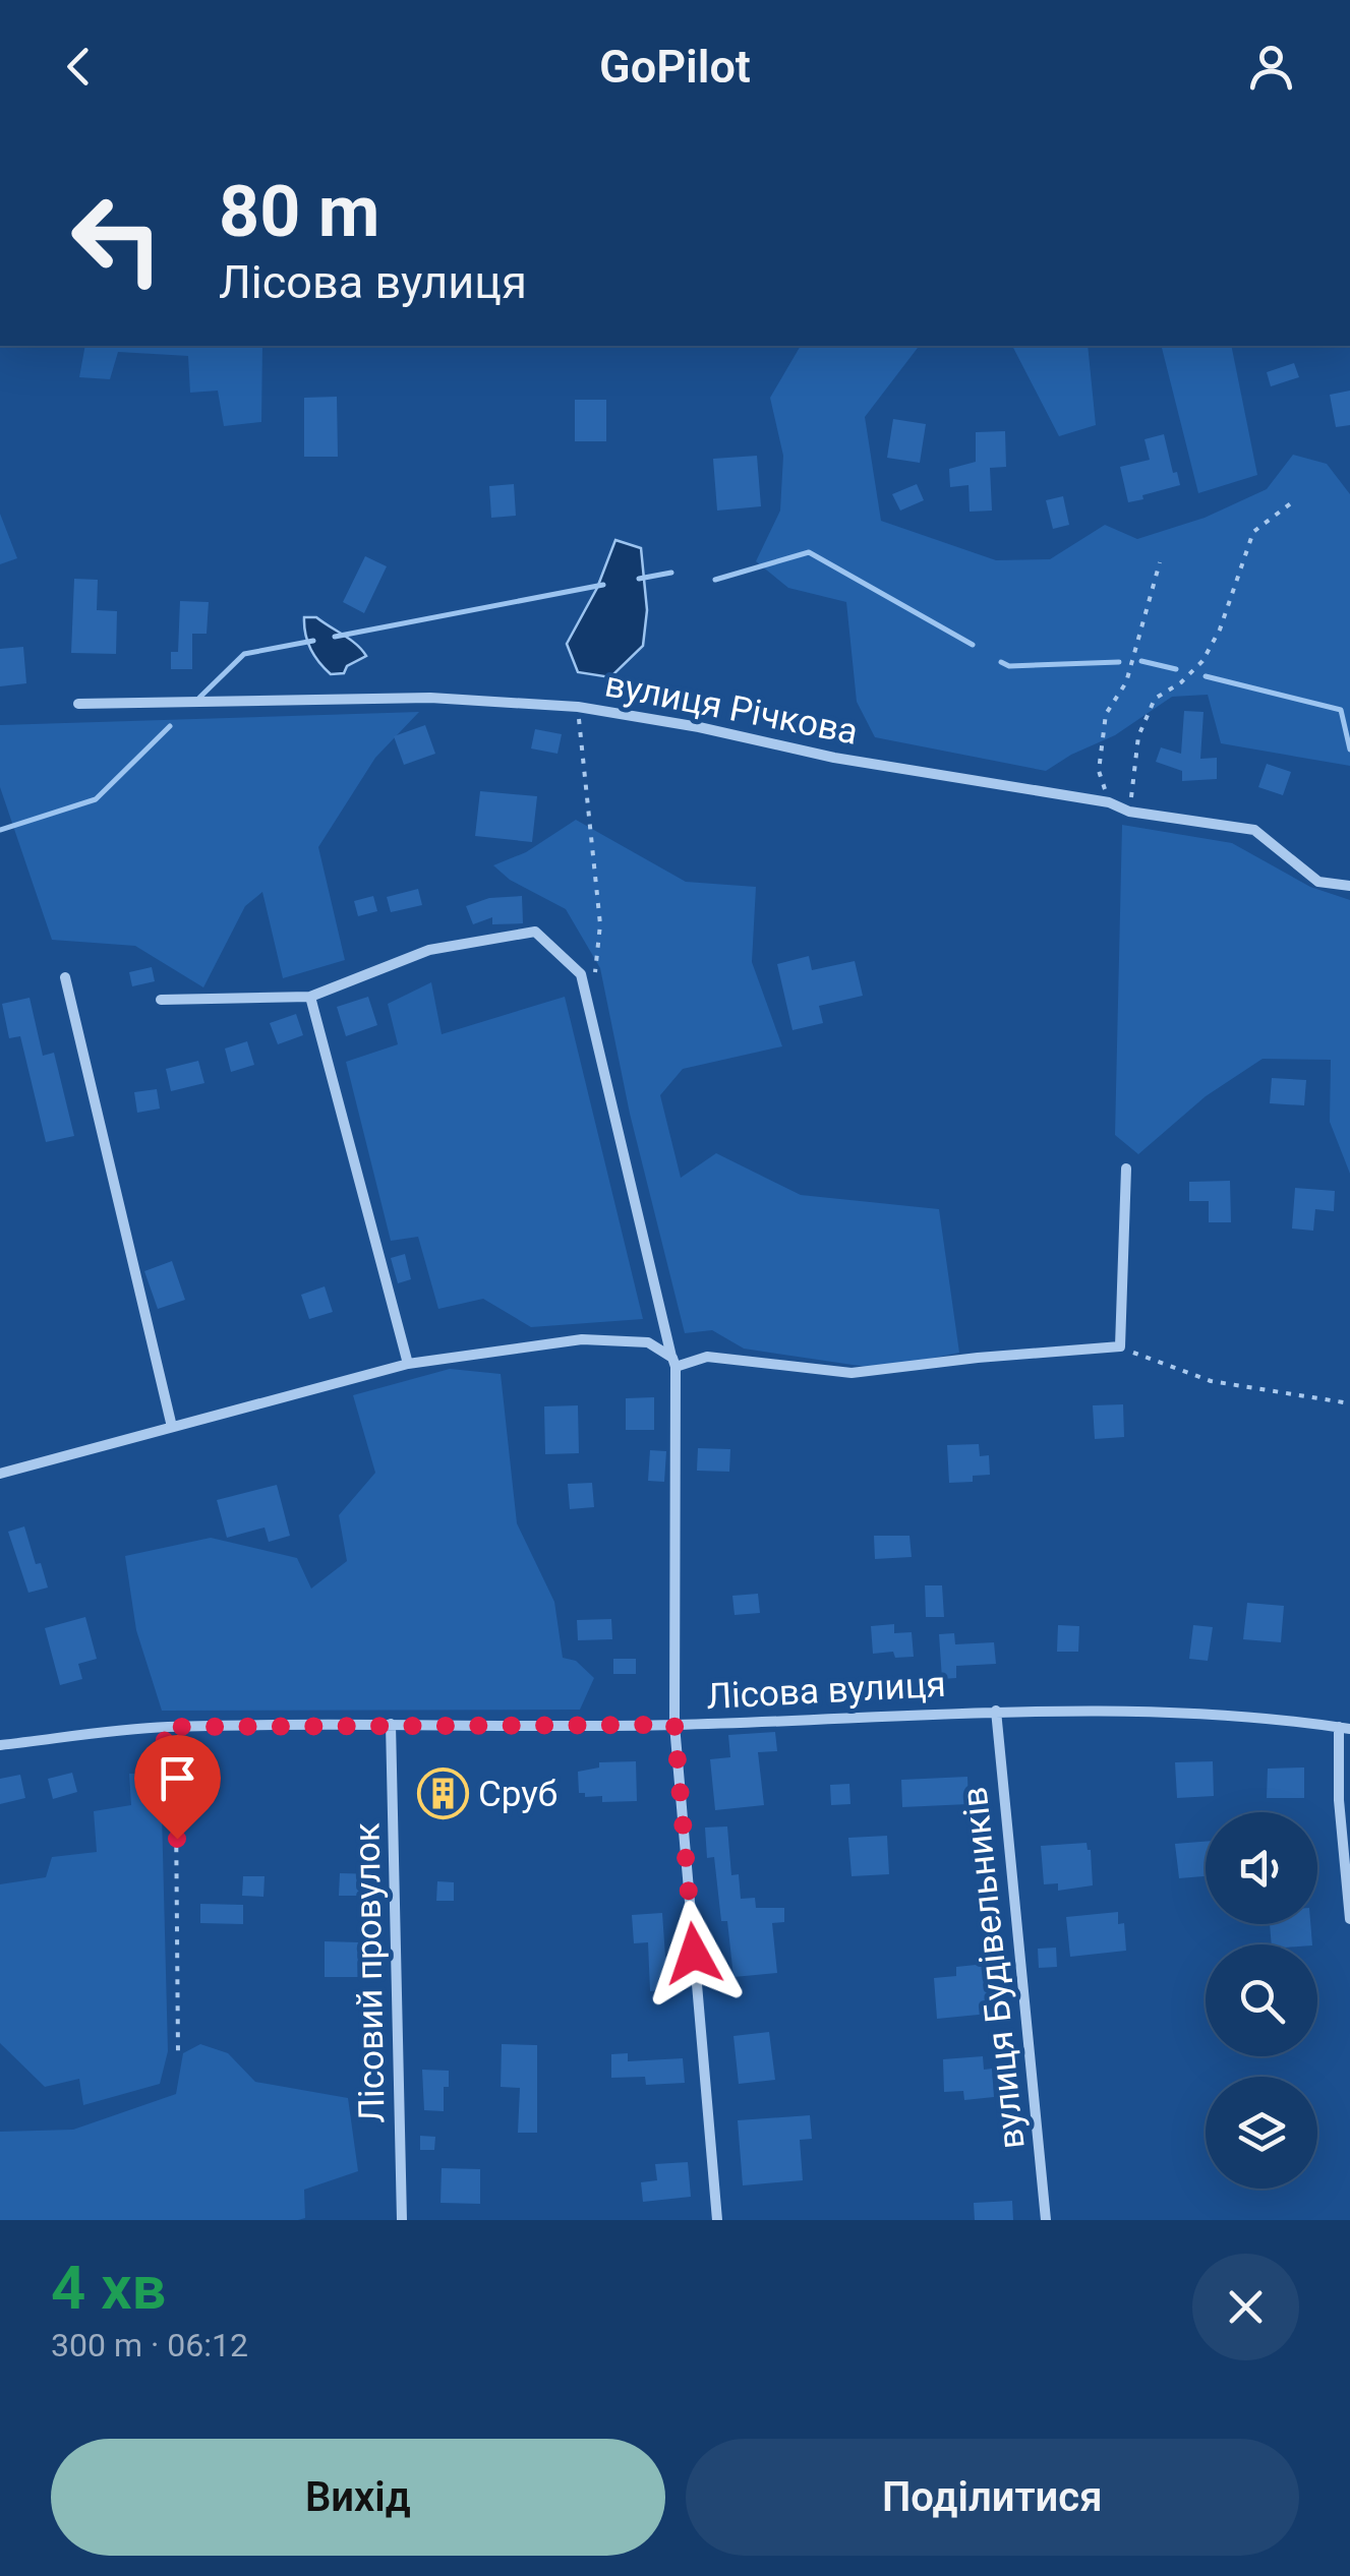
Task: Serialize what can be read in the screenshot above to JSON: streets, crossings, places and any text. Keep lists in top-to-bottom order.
{
  "streets": {
    "street": [
      "вулиця Річкова",
      "Лісова вулиця",
      "вулиця Будівельників",
      "Лісовий провулок"
    ]
  },
  "crossings": [
    ["Лісова вулиця", "вулиця Будівельників"],
    ["Лісова вулиця", "Лісовий провулок"]
  ],
  "places": {
    "building": ["Сруб"]
  },
  "page": {
    "header": "GoPilot",
    "turn": ["80 m", "Лісова вулиця"],
    "heading": ["4 хв", "300 m · 06:12"],
    "buttons": ["Вихід", "Поділитися"]
  }
}
